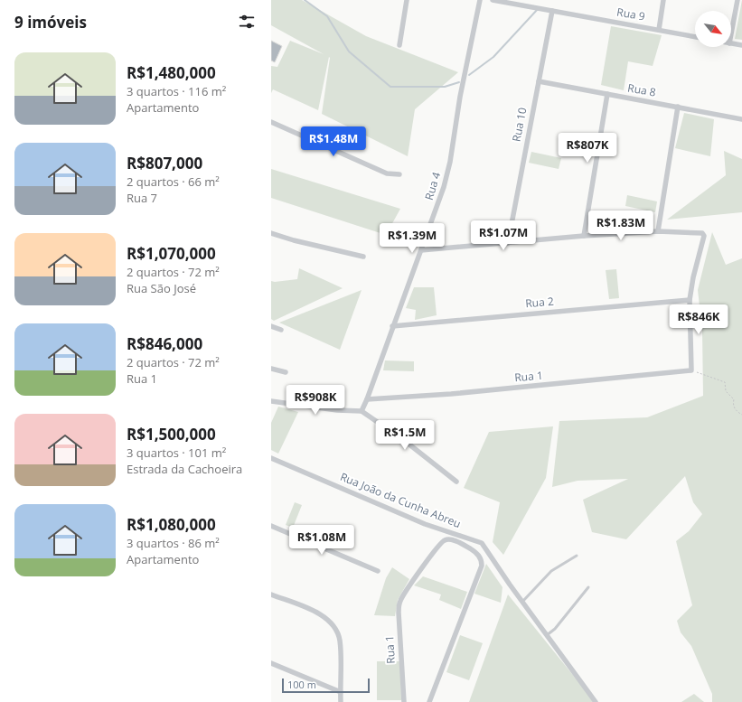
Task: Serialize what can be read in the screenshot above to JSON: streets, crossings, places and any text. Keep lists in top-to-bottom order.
{
  "streets": {
    "street": [
      "Rua 9",
      "Rua 8",
      "Rua 10",
      "Rua 4",
      "Rua 2",
      "Rua 1",
      "Rua João da Cunha Abreu"
    ]
  },
  "crossings": [
    ["Rua 9", "Rua 10"],
    ["Rua 8", "Rua 10"],
    ["Rua 4", "Rua 2"],
    ["Rua 4", "Rua 1"]
  ],
  "scale_bar": "100 m",
  "north": "bottom right",
  "page": {
    "heading": "9 imóveis",
    "list": [
      {
        "name": "R$1,480,000",
        "note": "3 quartos · 116 m² · Apartamento"
      },
      {
        "name": "R$807,000",
        "note": "2 quartos · 66 m² · Rua 7"
      },
      {
        "name": "R$1,070,000",
        "note": "2 quartos · 72 m² · Rua São José"
      },
      {
        "name": "R$846,000",
        "note": "2 quartos · 72 m² · Rua 1"
      },
      {
        "name": "R$1,500,000",
        "note": "3 quartos · 101 m² · Estrada da Cachoeira"
      },
      {
        "name": "R$1,080,000",
        "note": "3 quartos · 86 m² · Apartamento"
      }
    ],
    "price": [
      "R$1.48M",
      "R$807K",
      "R$1.83M",
      "R$1.07M",
      "R$1.39M",
      "R$846K",
      "R$908K",
      "R$1.5M",
      "R$1.08M"
    ],
    "scale": "100 m"
  }
}
